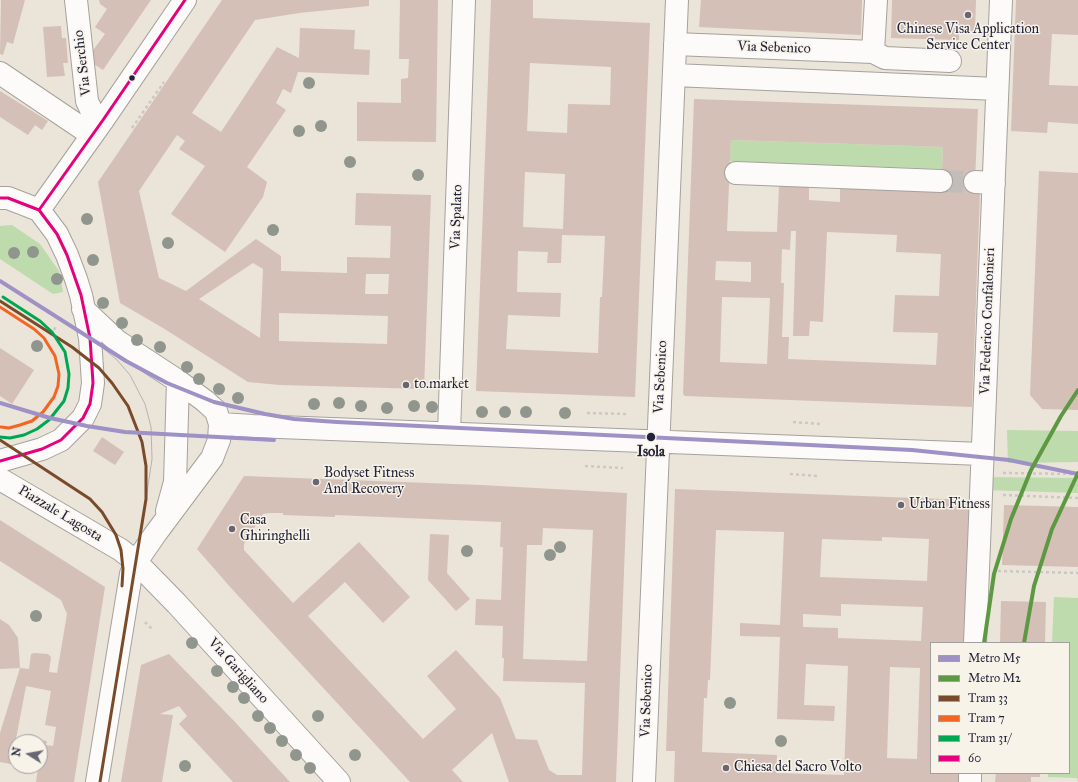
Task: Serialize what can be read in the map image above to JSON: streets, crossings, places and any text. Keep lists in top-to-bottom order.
{
  "streets": {
    "street": [
      "Via Sebenico",
      "Via Serchio",
      "Via Spalato",
      "Via Federico Confalonieri",
      "Piazzale Lagosta",
      "Via Garigliano"
    ]
  },
  "crossings": [
    ["Piazzale Lagosta", "Via Garigliano"]
  ],
  "places": [
    "Chinese Visa Application Service Center",
    "to.market",
    "Isola",
    "Bodyset Fitness And Recovery",
    "Urban Fitness",
    "Casa Ghiringhelli",
    "Chiesa del Sacro Volto"
  ],
  "lines": [
    "transit line 60",
    "metro line M5",
    "tram line 31/",
    "tram line 33",
    "tram line 7",
    "metro line M2"
  ],
  "legend": [
    "Metro M5",
    "Metro M2",
    "Tram 33",
    "Tram 7",
    "Tram 31/",
    "60"
  ],
  "north": "left"
}
